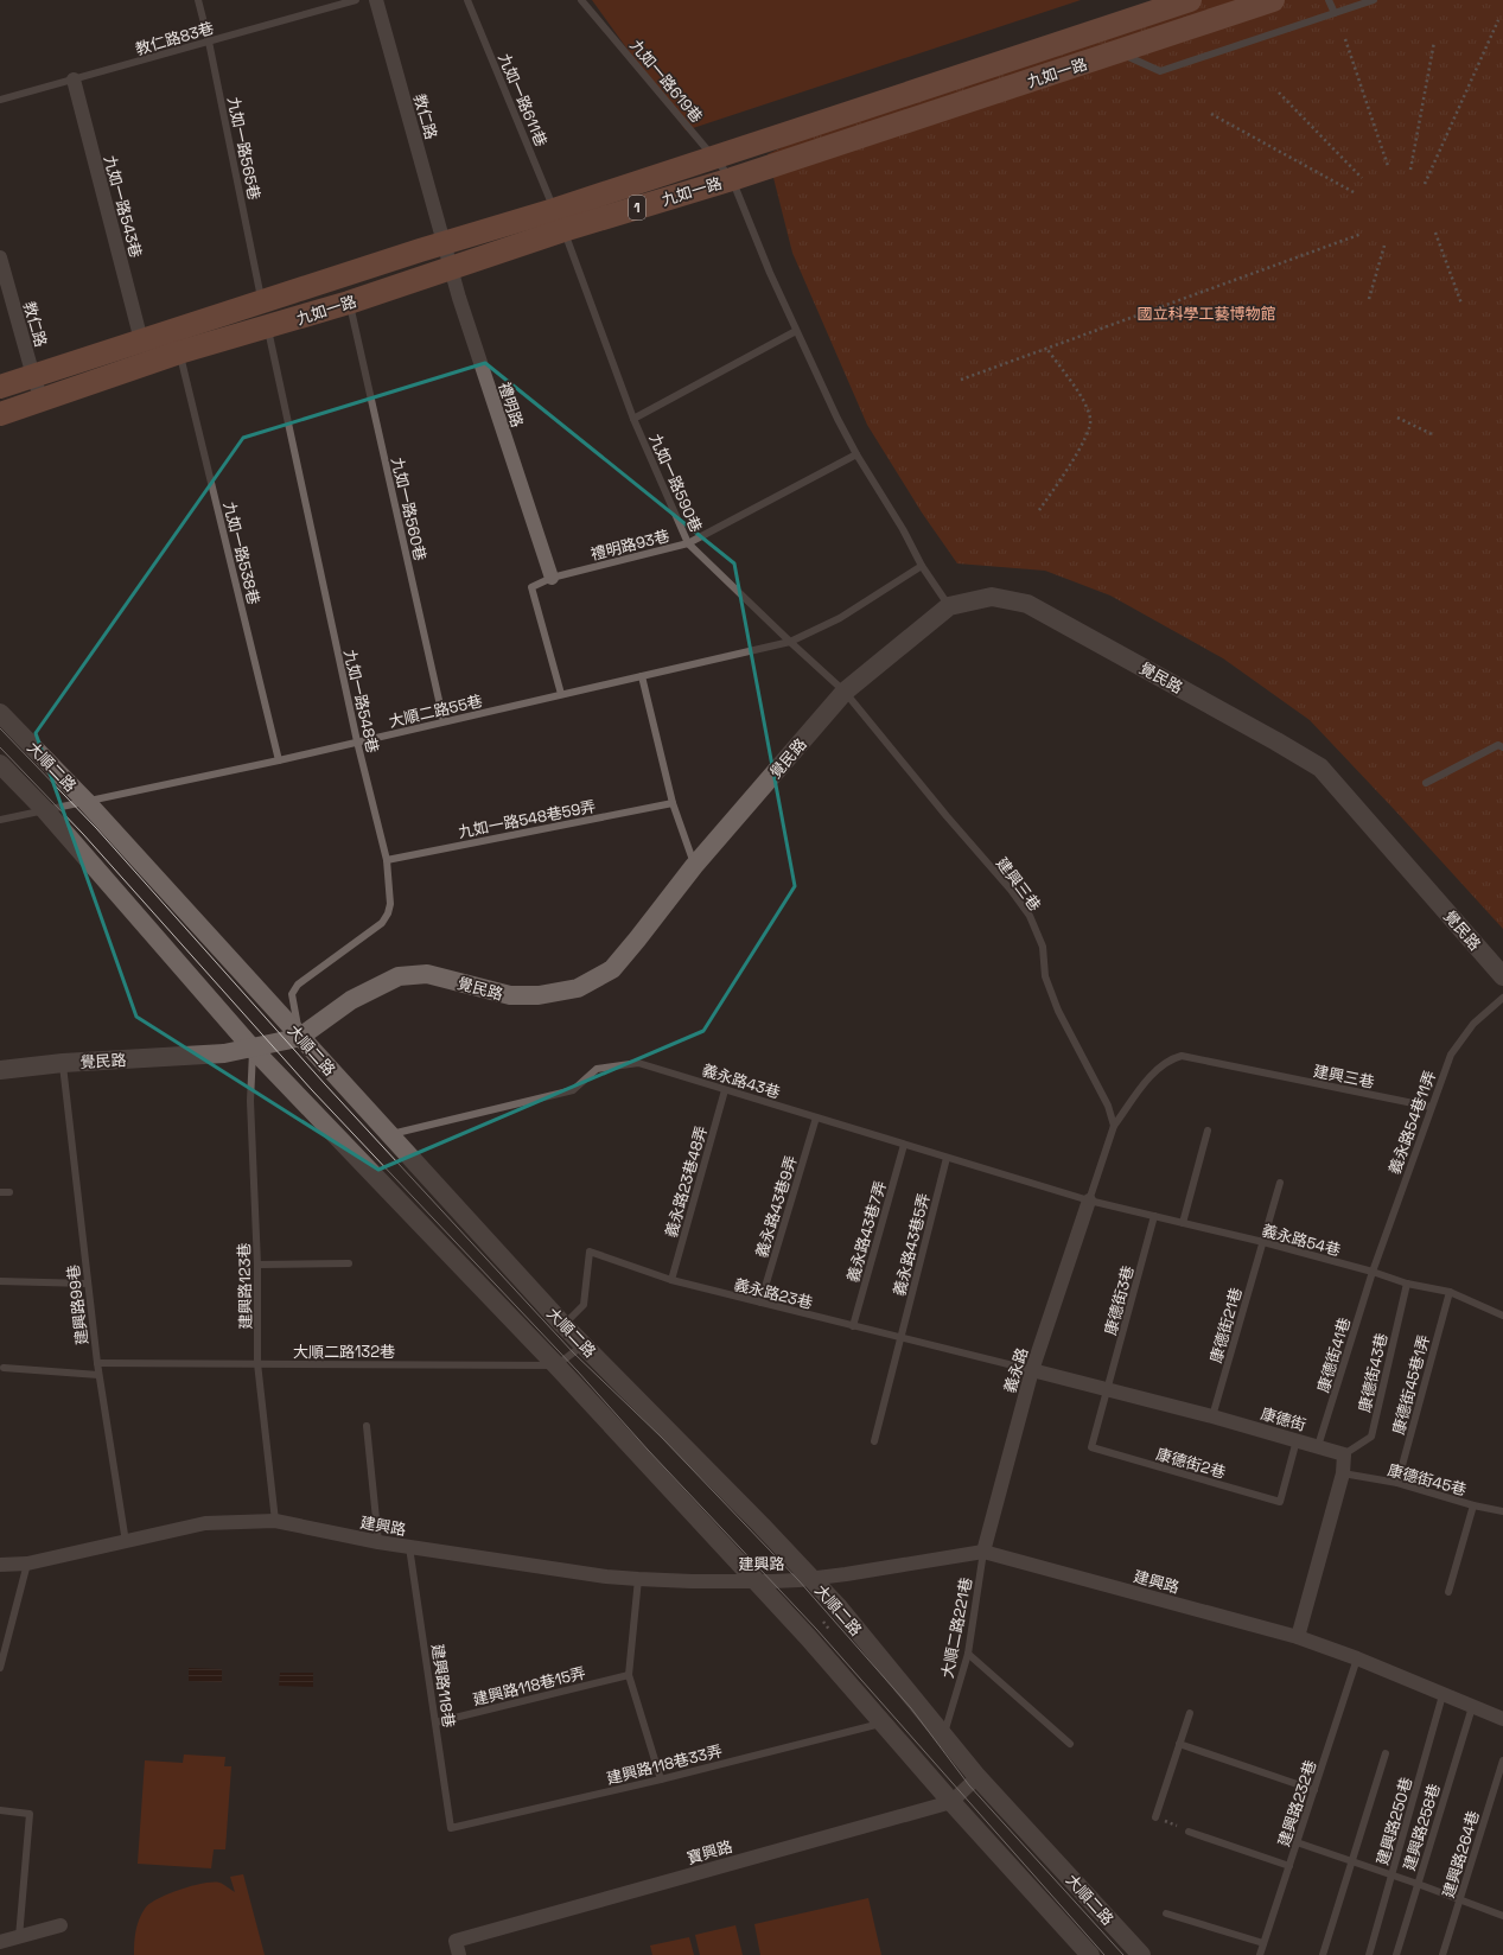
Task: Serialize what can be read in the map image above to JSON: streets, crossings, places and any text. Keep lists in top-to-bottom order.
{
  "streets": {
    "main road": ["九如一路", "1"],
    "street": [
      "教仁路",
      "九如一路543巷",
      "禮明路",
      "覺民路",
      "大順二路",
      "義永路",
      "康德街",
      "建興路",
      "寶興路"
    ],
    "lane": [
      "教仁路83巷",
      "九如一路619巷",
      "九如一路611巷",
      "九如一路565巷",
      "九如一路590巷",
      "九如一路560巷",
      "禮明路93巷",
      "九如一路538巷",
      "九如一路548巷",
      "大順二路55巷",
      "九如一路548巷59弄",
      "建興三巷",
      "義永路43巷",
      "義永路54巷11弄",
      "義永路23巷48弄",
      "義永路43巷9弄",
      "義永路43巷7弄",
      "義永路54巷",
      "義永路43巷5弄",
      "建興路123巷",
      "義永路23巷",
      "康德街3巷",
      "建興路99巷",
      "康德街21巷",
      "大順二路132巷",
      "康德街41巷",
      "康德街43巷",
      "康德街45巷1弄",
      "康德街2巷",
      "康德街45巷",
      "大順二路221巷",
      "建興路118巷",
      "建興路118巷15弄",
      "建興路118巷33弄",
      "建興路232巷",
      "建興路250巷",
      "建興路258巷",
      "建興路264巷"
    ]
  },
  "crossings": [
    ["教仁路83巷", "九如一路565巷"],
    ["教仁路83巷", "九如一路543巷"],
    ["九如一路", "九如一路619巷"],
    ["九如一路", "九如一路611巷"],
    ["九如一路", "教仁路"],
    ["九如一路", "九如一路565巷"],
    ["九如一路", "九如一路543巷"],
    ["九如一路", "禮明路"],
    ["九如一路", "九如一路590巷"],
    ["九如一路", "九如一路560巷"],
    ["九如一路", "九如一路538巷"],
    ["九如一路", "九如一路548巷"],
    ["九如一路611巷", "九如一路590巷"],
    ["教仁路", "禮明路"],
    ["禮明路", "禮明路93巷"],
    ["九如一路590巷", "禮明路93巷"],
    ["九如一路590巷", "覺民路"],
    ["九如一路590巷", "大順二路55巷"],
    ["九如一路590巷", "建興三巷"],
    ["九如一路560巷", "大順二路55巷"],
    ["禮明路93巷", "大順二路55巷"],
    ["九如一路538巷", "大順二路55巷"],
    ["覺民路", "九如一路548巷"],
    ["覺民路", "大順二路"],
    ["覺民路", "建興三巷"],
    ["覺民路", "建興路123巷"],
    ["覺民路", "建興路99巷"],
    ["九如一路548巷", "大順二路55巷"],
    ["九如一路548巷", "大順二路"],
    ["九如一路548巷", "九如一路548巷59弄"],
    ["大順二路55巷", "大順二路"],
    ["大順二路", "義永路43巷"],
    ["大順二路", "義永路23巷"],
    ["大順二路", "建興路"],
    ["大順二路", "大順二路221巷"],
    ["大順二路", "寶興路"],
    ["建興三巷", "義永路43巷"],
    ["建興三巷", "義永路54巷11弄"],
    ["建興三巷", "義永路54巷"],
    ["建興三巷", "義永路"],
    ["義永路43巷", "義永路23巷48弄"],
    ["義永路43巷", "義永路43巷9弄"],
    ["義永路43巷", "義永路43巷7弄"],
    ["義永路43巷", "義永路54巷"],
    ["義永路43巷", "義永路43巷5弄"],
    ["義永路43巷", "義永路"],
    ["義永路54巷11弄", "義永路54巷"],
    ["義永路54巷11弄", "康德街41巷"],
    ["義永路23巷48弄", "義永路23巷"],
    ["義永路43巷9弄", "義永路23巷"],
    ["義永路43巷7弄", "義永路23巷"],
    ["義永路54巷", "康德街3巷"],
    ["義永路54巷", "康德街21巷"],
    ["義永路54巷", "康德街41巷"],
    ["義永路54巷", "義永路"],
    ["義永路54巷", "康德街43巷"],
    ["義永路54巷", "康德街45巷1弄"],
    ["義永路43巷5弄", "義永路23巷"],
    ["建興路123巷", "大順二路132巷"],
    ["建興路123巷", "建興路"],
    ["義永路23巷", "義永路"],
    ["義永路23巷", "康德街"],
    ["康德街3巷", "康德街"],
    ["康德街3巷", "康德街2巷"],
    ["建興路99巷", "大順二路132巷"],
    ["建興路99巷", "建興路"],
    ["康德街21巷", "康德街"],
    ["康德街41巷", "康德街"],
    ["義永路", "康德街"],
    ["義永路", "建興路"],
    ["義永路", "大順二路221巷"],
    ["康德街43巷", "康德街"],
    ["康德街45巷1弄", "康德街45巷"],
    ["康德街", "康德街2巷"],
    ["建興路", "大順二路221巷"],
    ["建興路", "建興路118巷"],
    ["建興路", "建興路232巷"],
    ["建興路", "建興路250巷"],
    ["建興路", "建興路258巷"],
    ["建興路118巷", "建興路118巷15弄"],
    ["建興路118巷", "建興路118巷33弄"]
  ],
  "parks": ["國立科學工藝博物館"]
}
